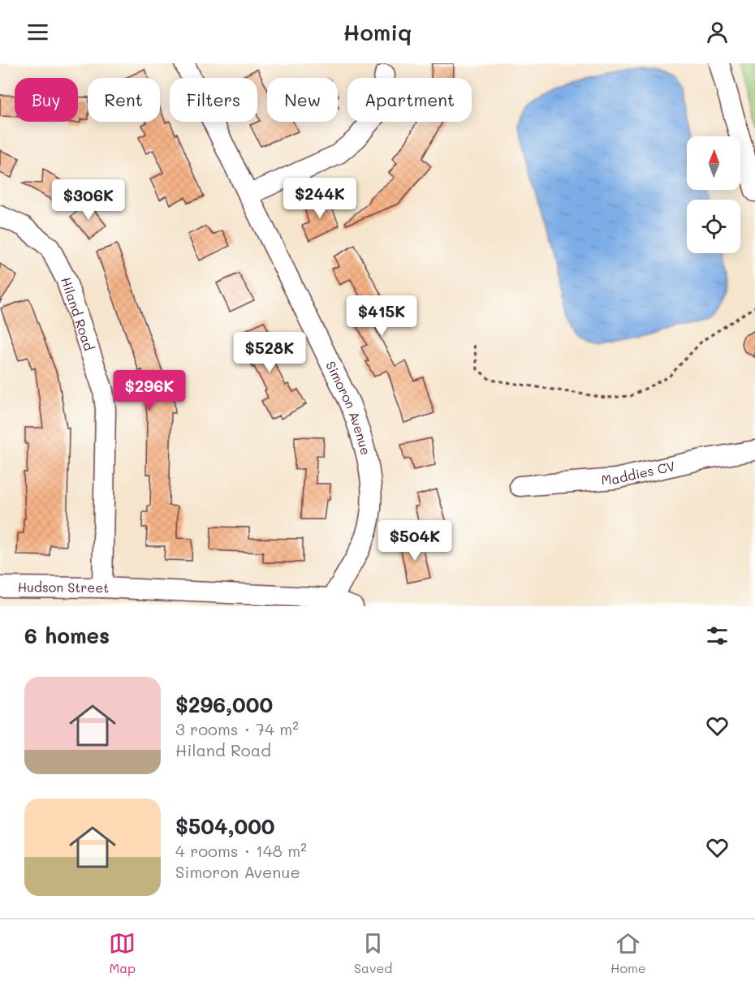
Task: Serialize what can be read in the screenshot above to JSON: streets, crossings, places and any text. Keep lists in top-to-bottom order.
{
  "streets": {
    "street": [
      "Hiland Road",
      "Simoron Avenue",
      "Maddies CV",
      "Hudson Street"
    ]
  },
  "crossings": [
    ["Hiland Road", "Hudson Street"],
    ["Simoron Avenue", "Hudson Street"]
  ],
  "north": "top",
  "page": {
    "header": "Homiq",
    "chip": [
      "Buy",
      "Rent",
      "Filters",
      "New",
      "Apartment"
    ],
    "price": [
      "$244K",
      "$306K",
      "$415K",
      "$528K",
      "$296K",
      "$504K"
    ],
    "heading": "6 homes",
    "list": [
      {
        "name": "$296,000",
        "note": "3 rooms · 74 m² · Hiland Road"
      },
      {
        "name": "$504,000",
        "note": "4 rooms · 148 m² · Simoron Avenue"
      }
    ],
    "tabs": ["Map", "Saved", "Home"]
  }
}
